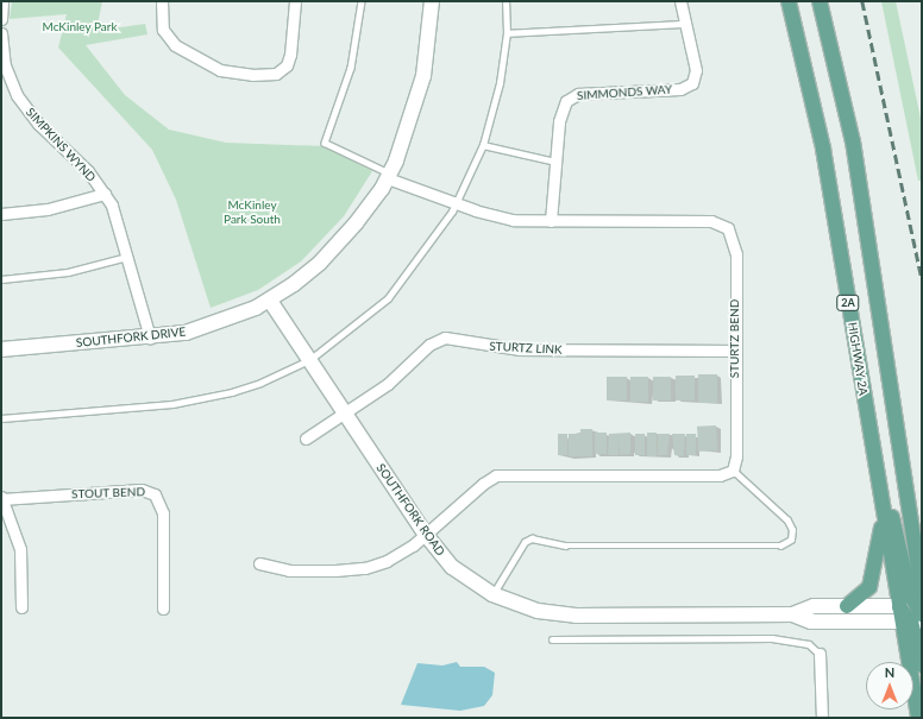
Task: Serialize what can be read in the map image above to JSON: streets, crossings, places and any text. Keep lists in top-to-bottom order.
{
  "streets": {
    "main road": ["2A", "HIGHWAY 2A"],
    "street": [
      "SIMMONDS WAY",
      "SIMPKINS WYND",
      "SOUTHFORK DRIVE",
      "STURTZ BEND",
      "STURTZ LINK",
      "STOUT BEND",
      "SOUTHFORK ROAD"
    ]
  },
  "crossings": [
    ["SIMMONDS WAY", "STURTZ BEND"],
    ["SIMPKINS WYND", "SOUTHFORK DRIVE"],
    ["SOUTHFORK DRIVE", "STURTZ BEND"],
    ["SOUTHFORK DRIVE", "SOUTHFORK ROAD"],
    ["STURTZ BEND", "STURTZ LINK"],
    ["STURTZ LINK", "SOUTHFORK ROAD"],
    ["HIGHWAY 2A", "SOUTHFORK ROAD"]
  ],
  "parks": ["McKinley Park", "McKinley Park South"],
  "north": "top"
}
